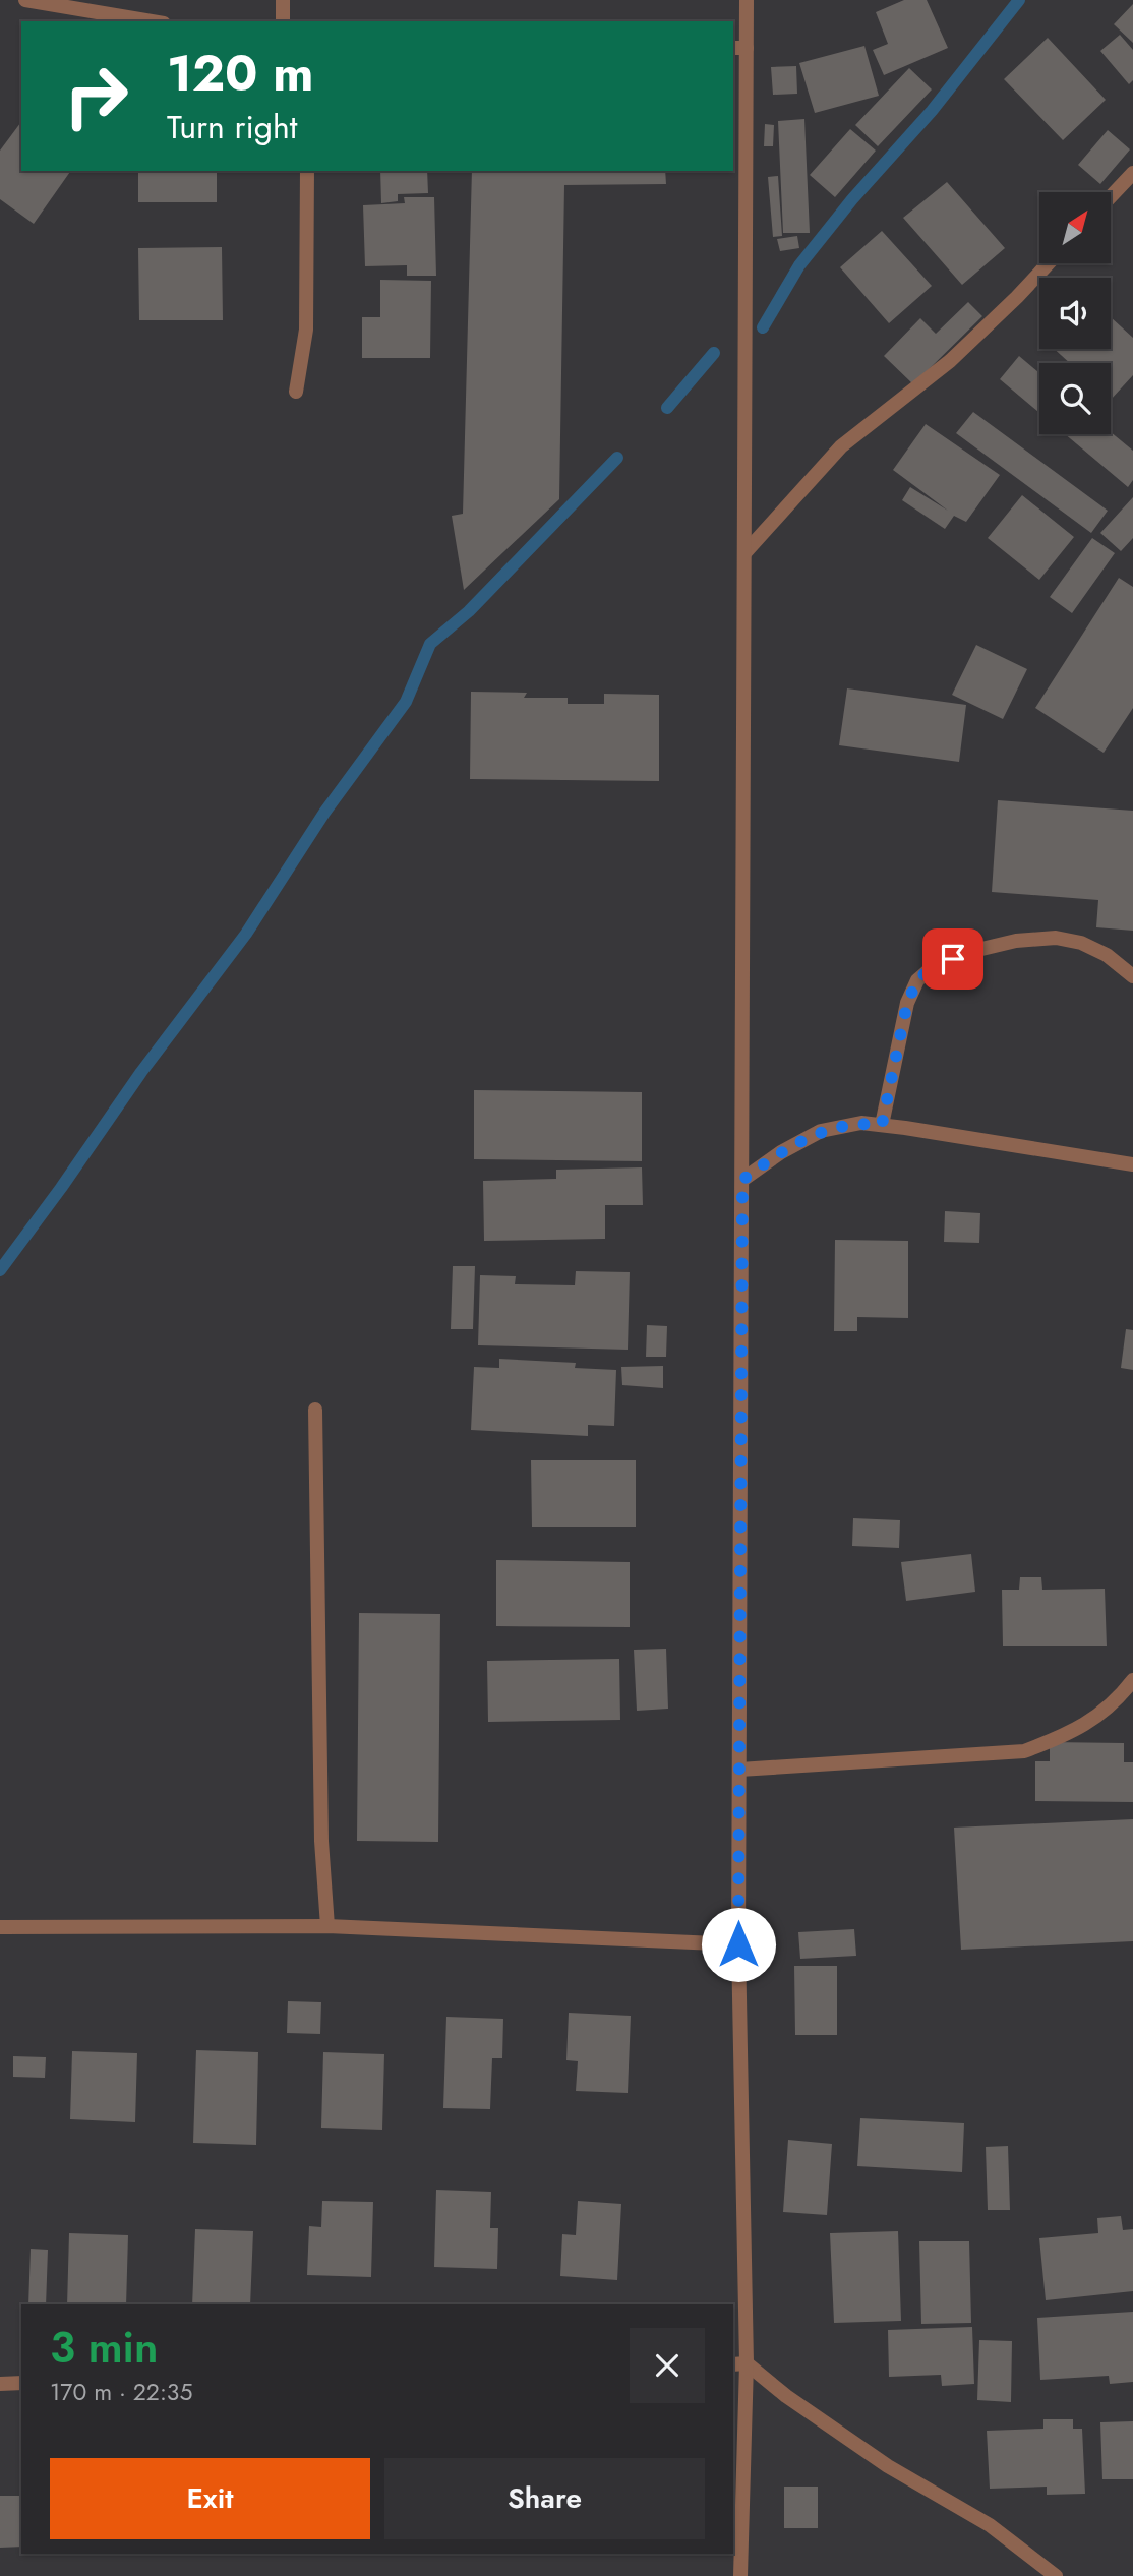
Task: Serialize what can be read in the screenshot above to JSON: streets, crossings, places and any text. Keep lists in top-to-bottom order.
{
  "north": "top right",
  "page": {
    "turn": ["120 m", "Turn right"],
    "heading": ["3 min", "170 m · 22:35"],
    "buttons": ["Exit", "Share"]
  }
}
